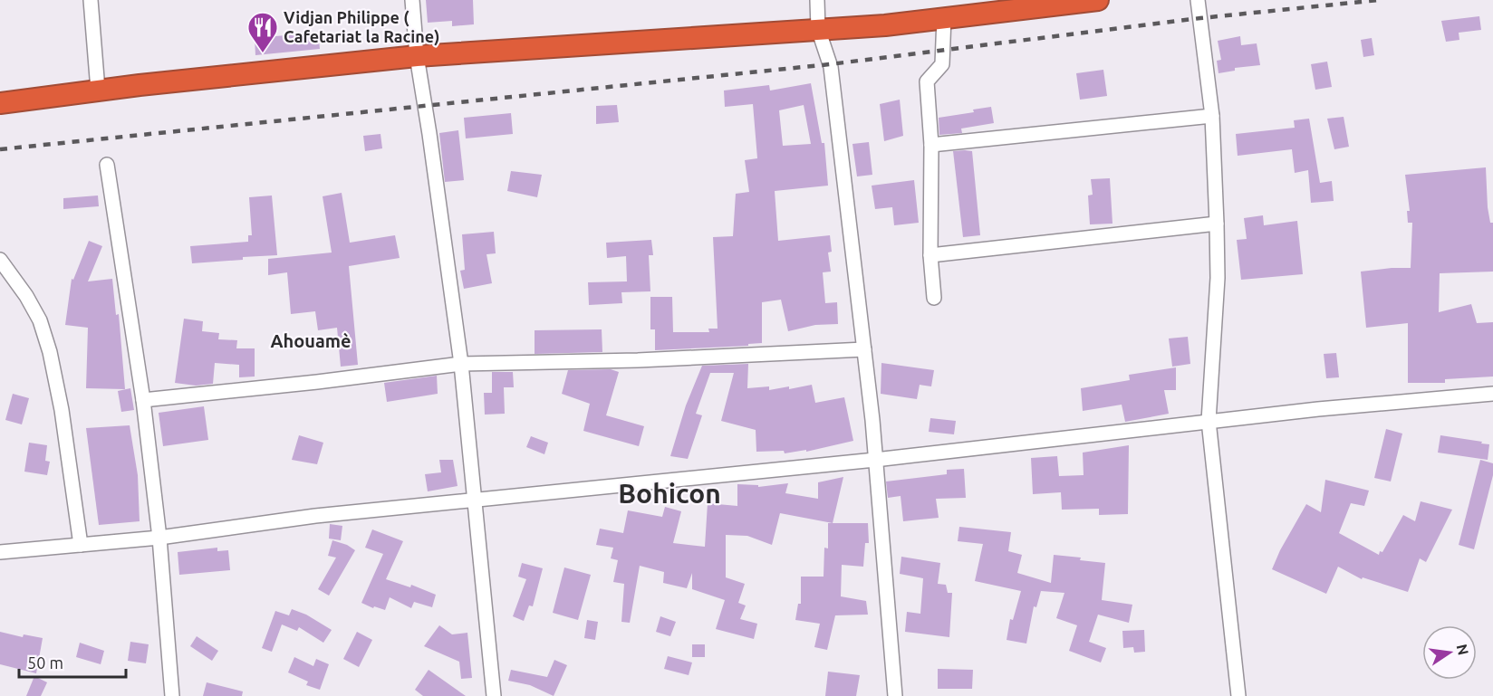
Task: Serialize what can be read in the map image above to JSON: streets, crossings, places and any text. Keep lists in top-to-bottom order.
{
  "districts": ["Ahouamè", "Bohicon"],
  "places": {
    "restaurant": ["Vidjan Philippe ( Cafetariat la Racine)"]
  },
  "scale_bar": "50 m",
  "north": "right"
}
